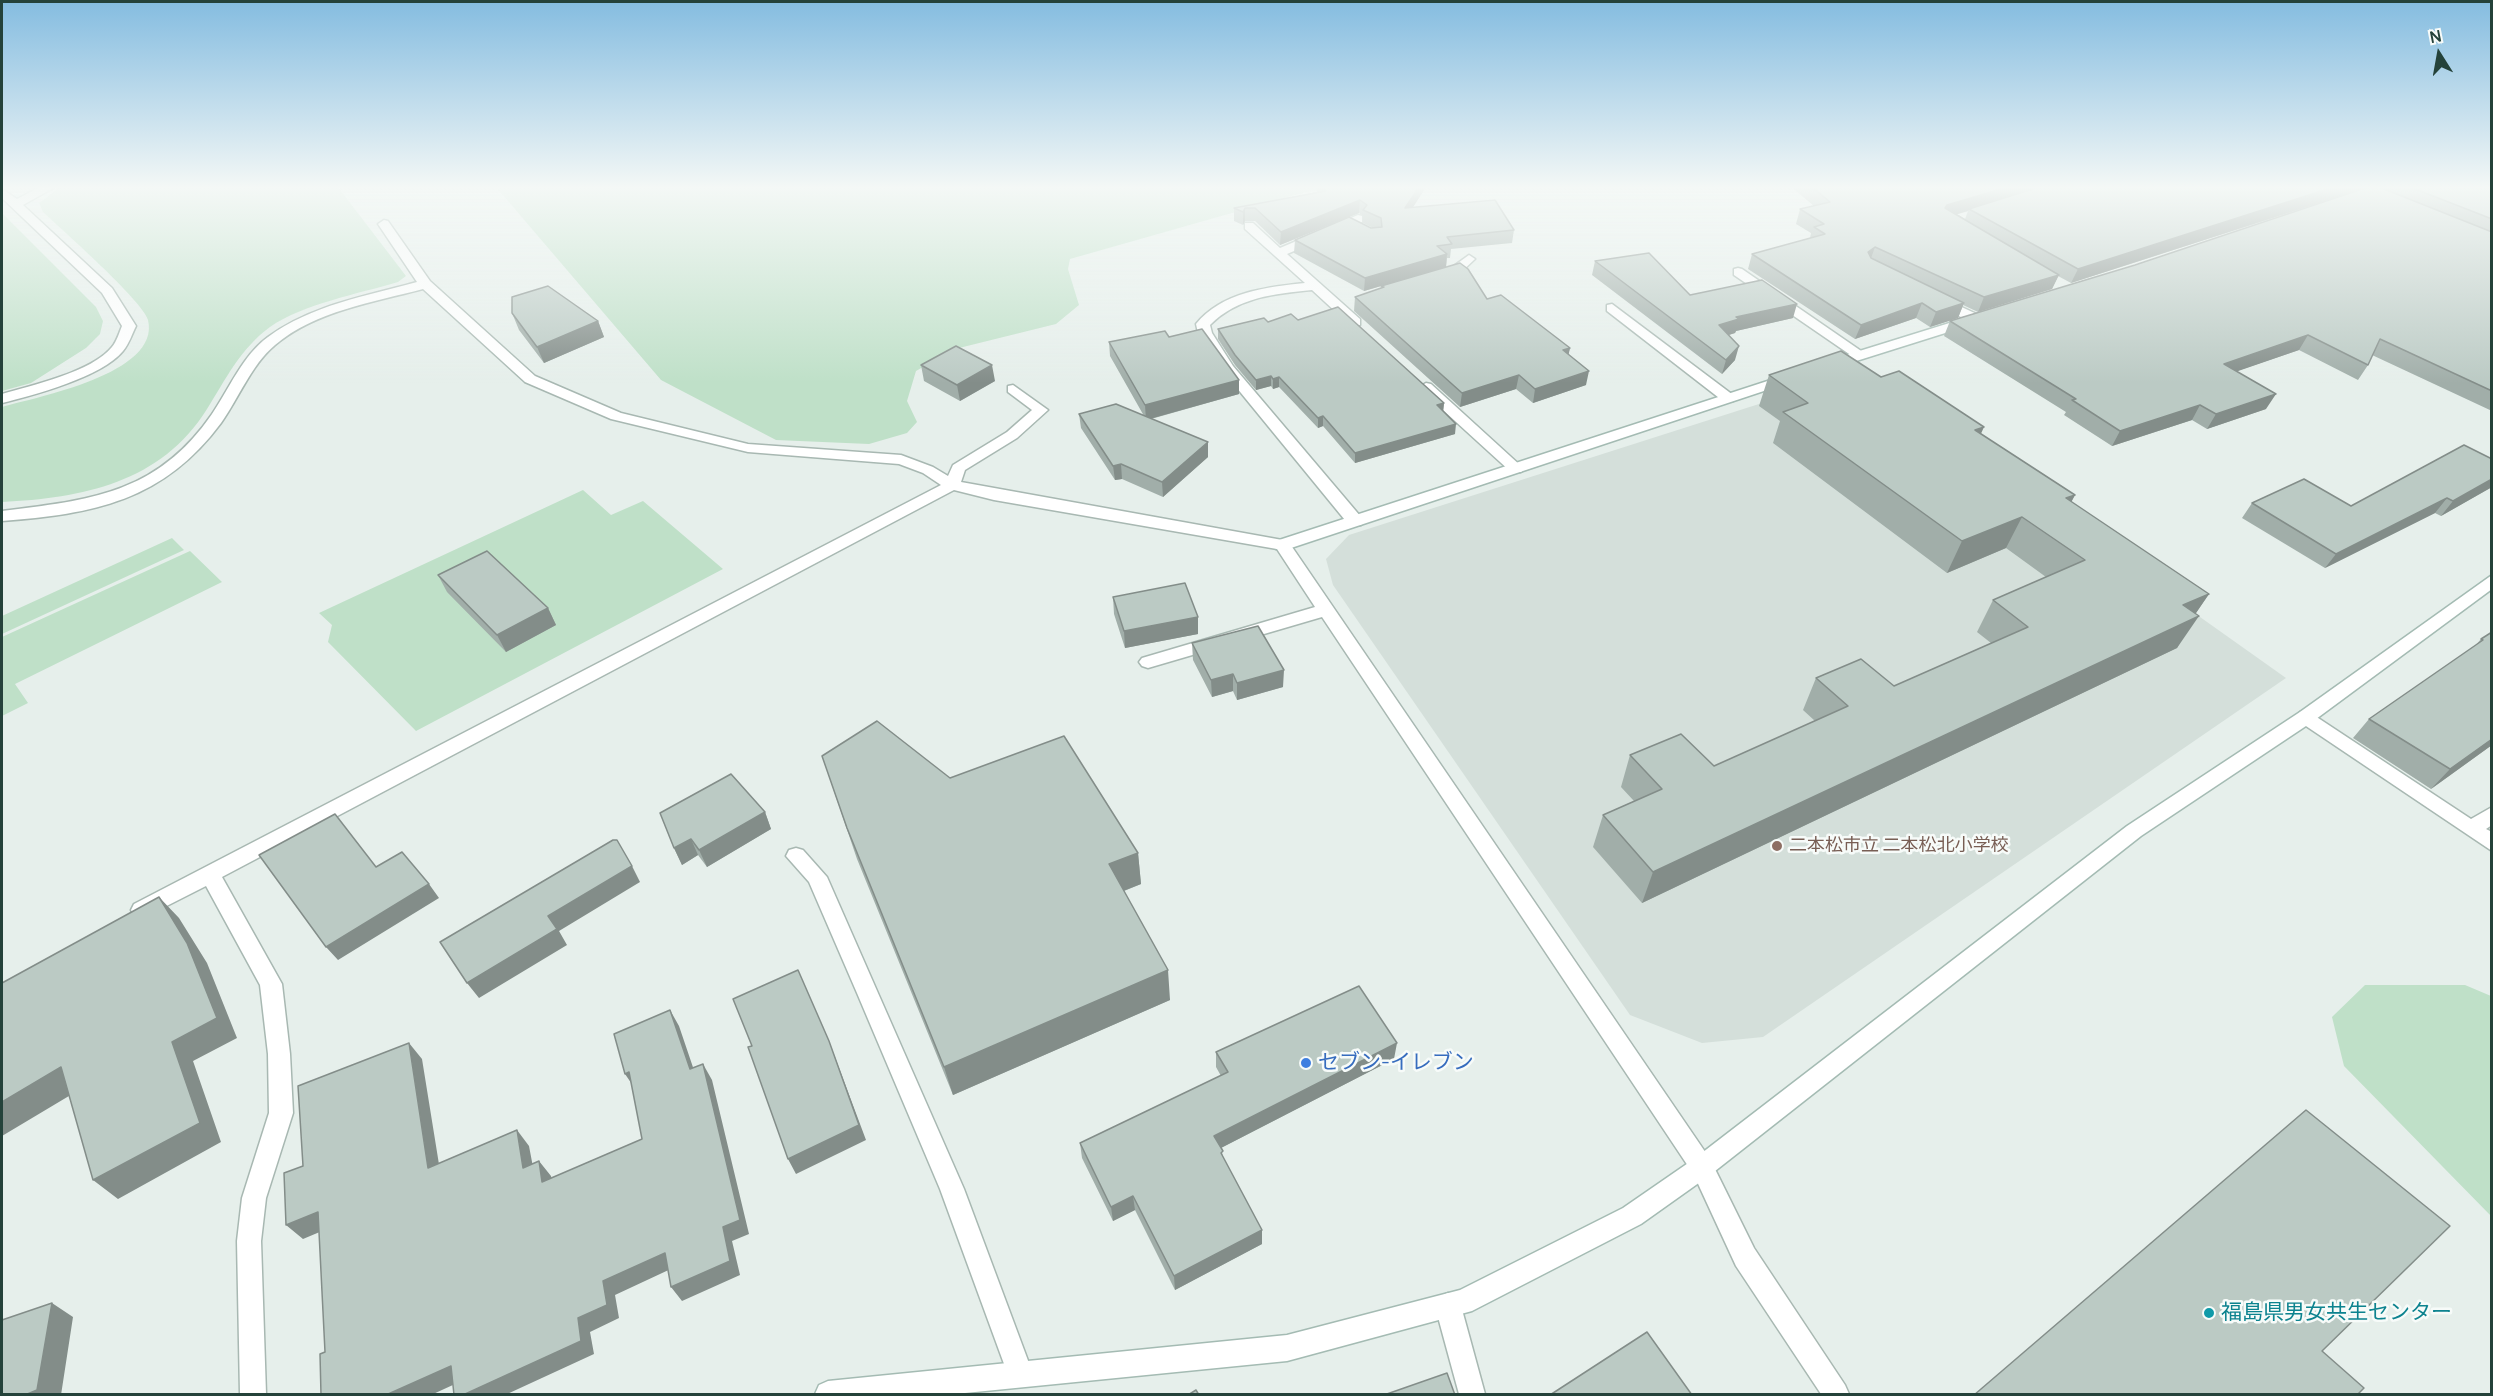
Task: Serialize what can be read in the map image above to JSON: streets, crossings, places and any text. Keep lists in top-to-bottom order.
{
  "places": ["二本松市立 二本松北小学校", "セブン-イレブン", "福島県男女共生センター"],
  "north": "top"
}
